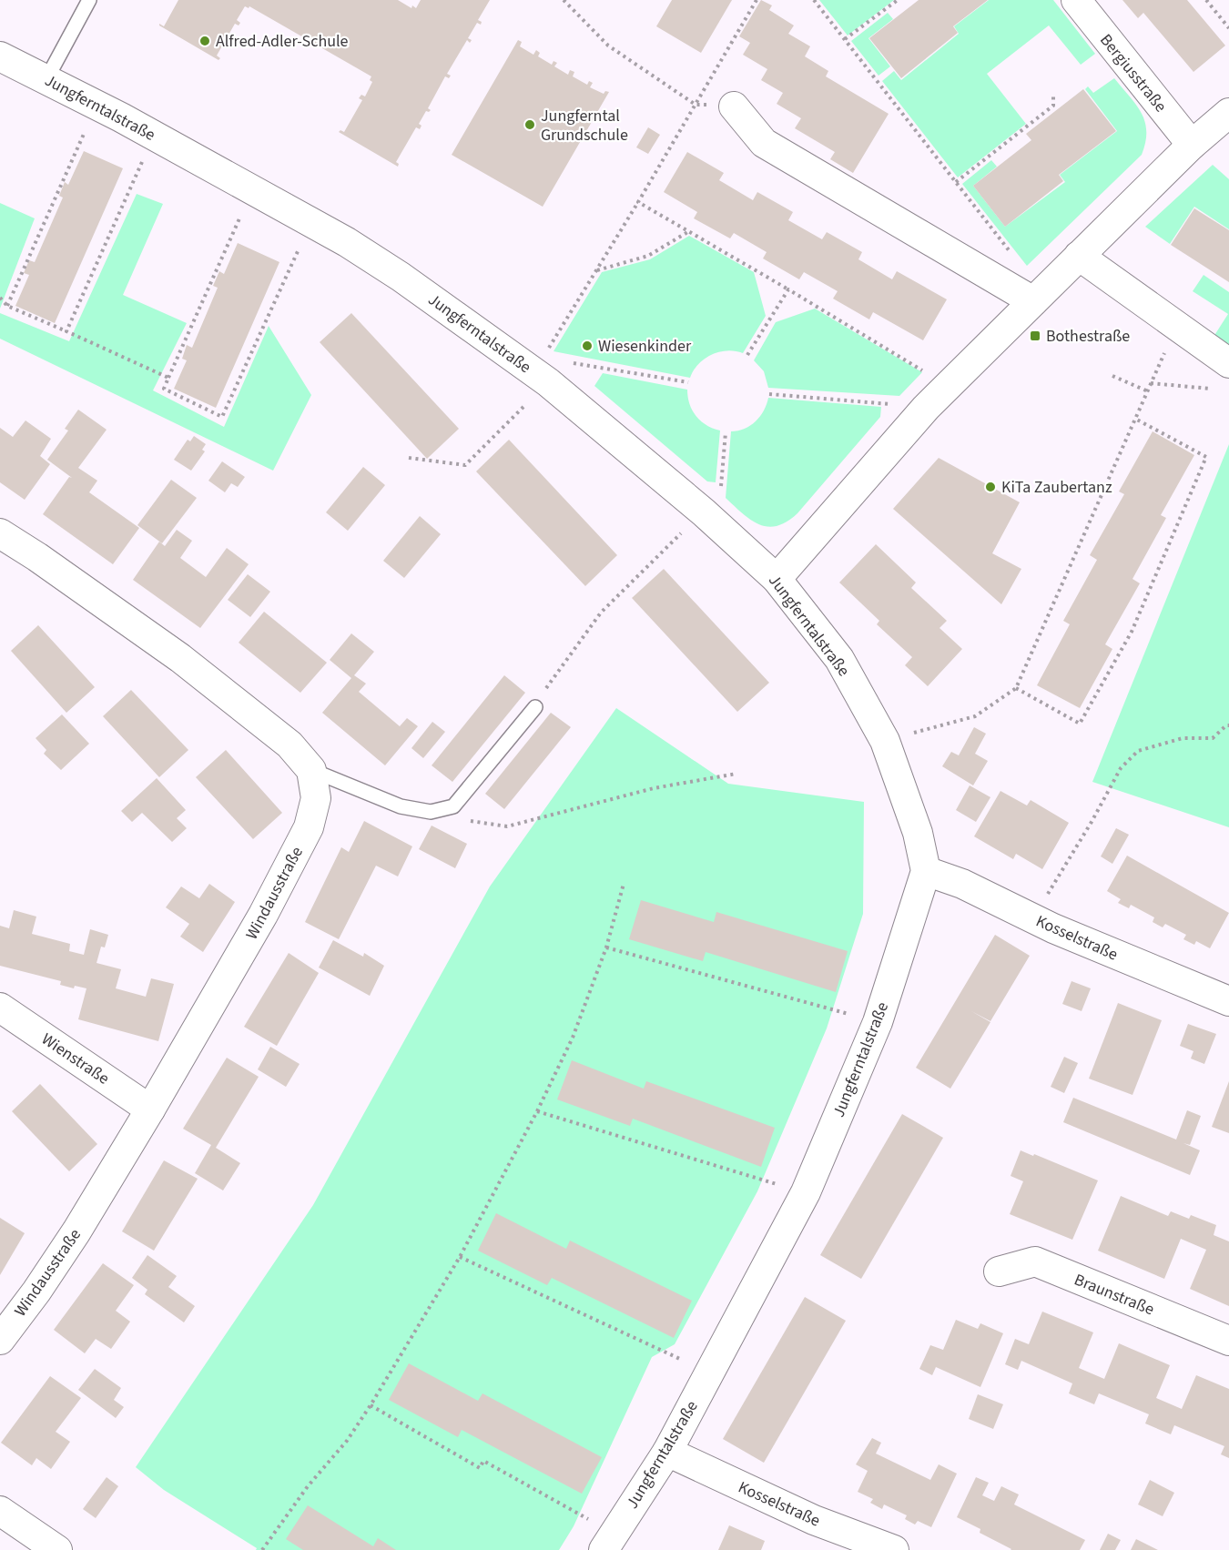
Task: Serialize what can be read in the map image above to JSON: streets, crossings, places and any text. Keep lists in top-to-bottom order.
{
  "streets": {
    "street": [
      "Bergiusstraße",
      "Jungferntalstraße",
      "Windausstraße",
      "Kosselstraße",
      "Wienstraße",
      "Braunstraße"
    ]
  },
  "crossings": [
    ["Jungferntalstraße", "Kosselstraße"],
    ["Windausstraße", "Wienstraße"]
  ],
  "places": {
    "other": [
      "Alfred-Adler-Schule",
      "Jungferntal Grundschule",
      "Wiesenkinder",
      "KiTa Zaubertanz"
    ],
    "transit": ["Bothestraße"]
  }
}
